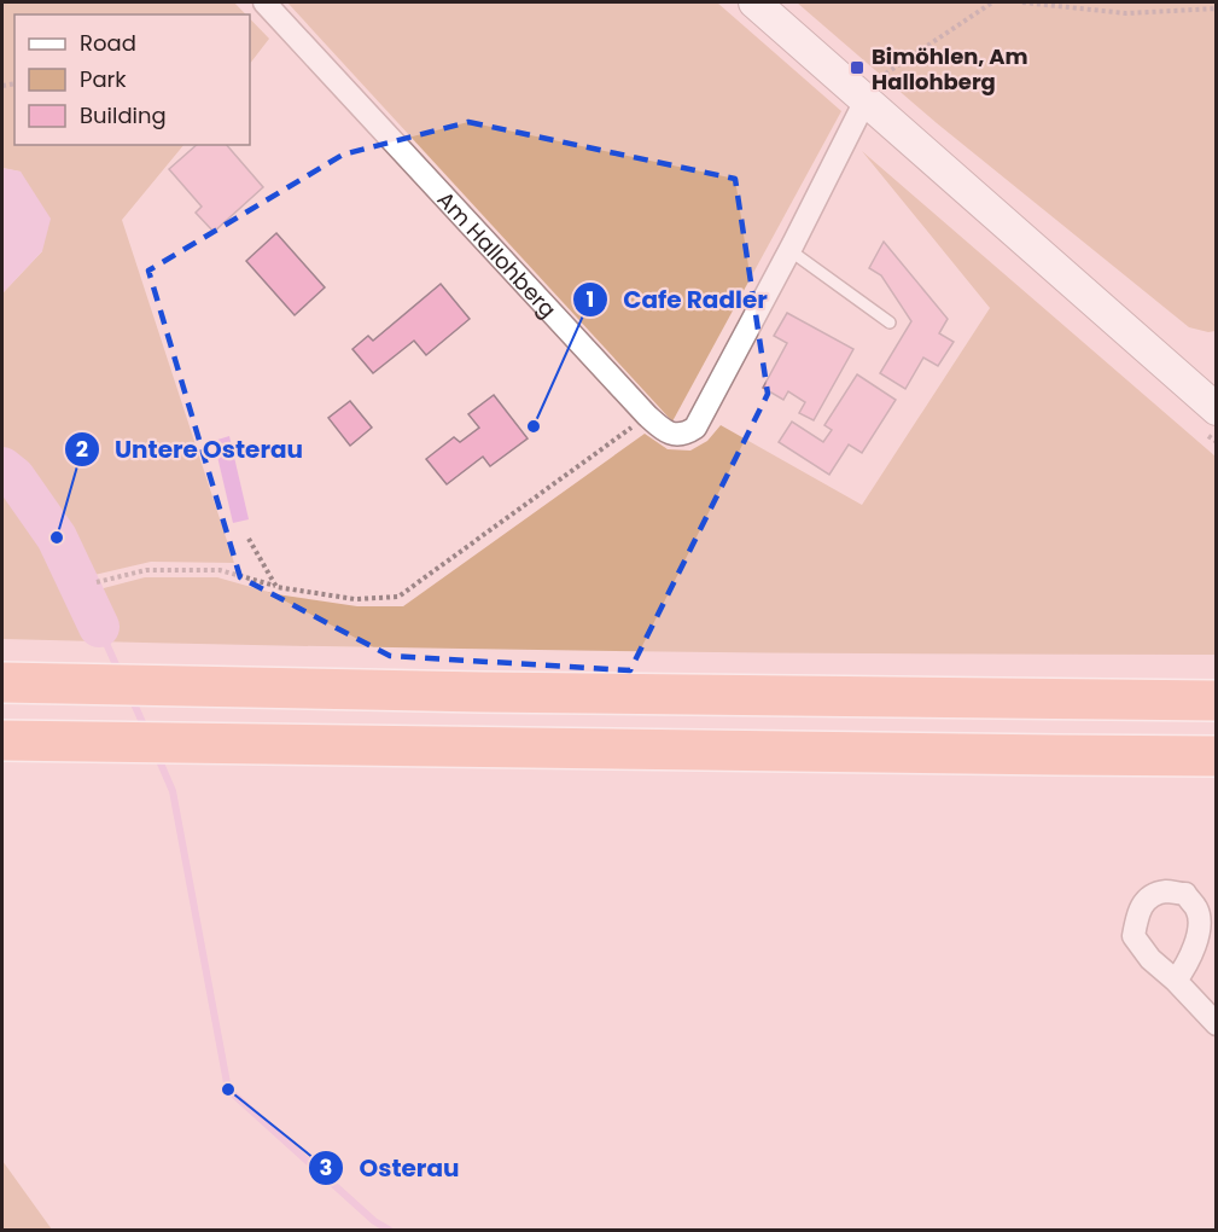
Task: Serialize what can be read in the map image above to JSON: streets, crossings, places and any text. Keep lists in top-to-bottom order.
{
  "streets": {
    "street": ["Am Hallohberg"]
  },
  "places": {
    "transit": ["Bimöhlen, Am Hallohberg"],
    "other": ["Cafe Radler", "Untere Osterau", "Osterau"]
  },
  "legend": ["Road", "Park", "Building"]
}
